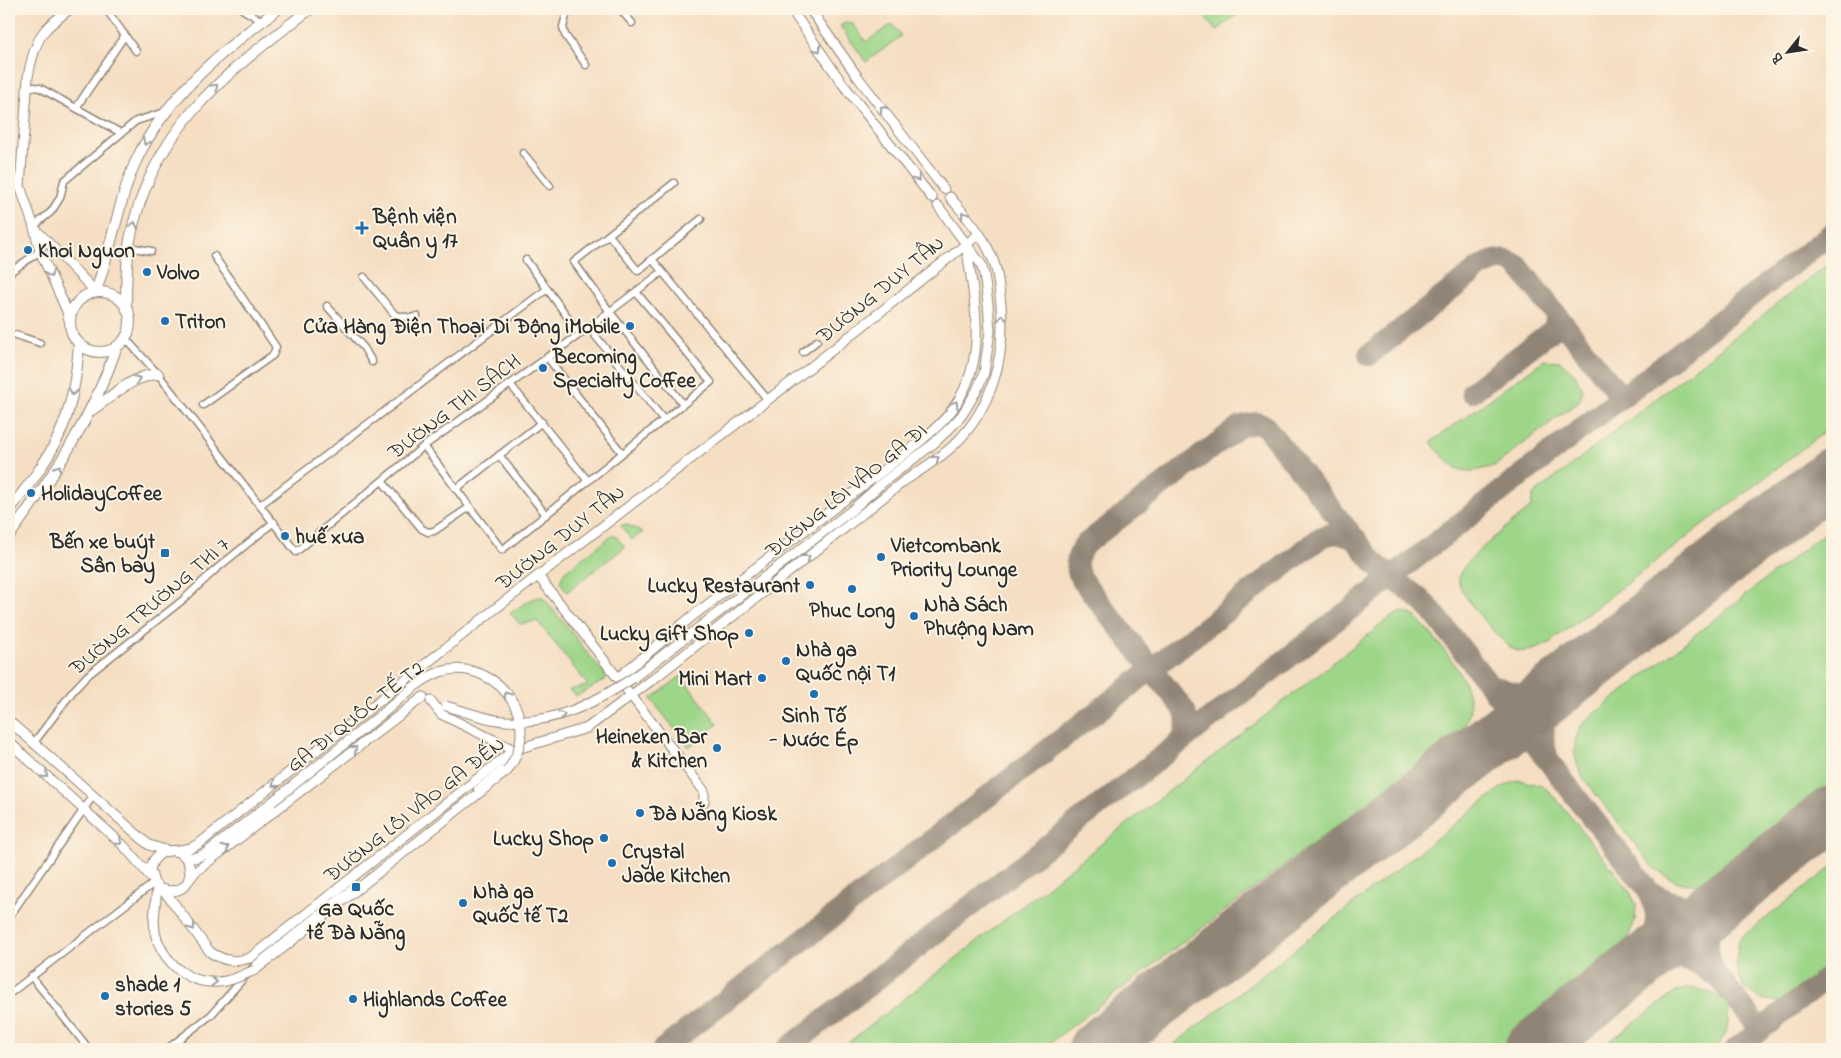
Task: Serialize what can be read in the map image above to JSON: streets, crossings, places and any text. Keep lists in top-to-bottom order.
{
  "streets": {
    "street": [
      "ĐƯỜNG DUY TÂN",
      "ĐƯỜNG THI SÁCH",
      "ĐƯỜNG LỐI VÀO GA ĐI",
      "ĐƯỜNG TRƯỜNG THI 7",
      "GA ĐI QUỐC TẾ T2",
      "ĐƯỜNG LỐI VÀO GA ĐẾN"
    ]
  },
  "crossings": [
    ["ĐƯỜNG DUY TÂN", "ĐƯỜNG LỐI VÀO GA ĐI"],
    ["ĐƯỜNG DUY TÂN", "GA ĐI QUỐC TẾ T2"],
    ["ĐƯỜNG DUY TÂN", "ĐƯỜNG LỐI VÀO GA ĐẾN"],
    ["ĐƯỜNG THI SÁCH", "ĐƯỜNG TRƯỜNG THI 7"],
    ["GA ĐI QUỐC TẾ T2", "ĐƯỜNG LỐI VÀO GA ĐẾN"]
  ],
  "places": {
    "health": ["Bệnh viện Quân y 17"],
    "other": [
      "Khoi Nguon",
      "Volvo",
      "Triton",
      "Cửa Hàng Điện Thoại Di Động iMobile",
      "Becoming Specialty Coffee",
      "HolidayCoffee",
      "huế xưa",
      "Vietcombank Priority Lounge",
      "Lucky Restaurant",
      "Phuc Long",
      "Nhà Sách Phưộng Nam",
      "Lucky Gift Shop",
      "Nhà ga Quốc nội T1",
      "Mini Mart",
      "Sinh Tố - Nước Ép",
      "Heineken Bar & Kitchen",
      "Đà Nẵng Kiosk",
      "Lucky Shop",
      "Crystal Jade Kitchen",
      "Nhà ga Quốc tế T2",
      "shade 1 stories 5",
      "Highlands Coffee"
    ],
    "transit": ["Bến xe buýt Sân bay", "Ga Quốc tế Đà Nẵng"]
  },
  "north": "bottom left"
}
